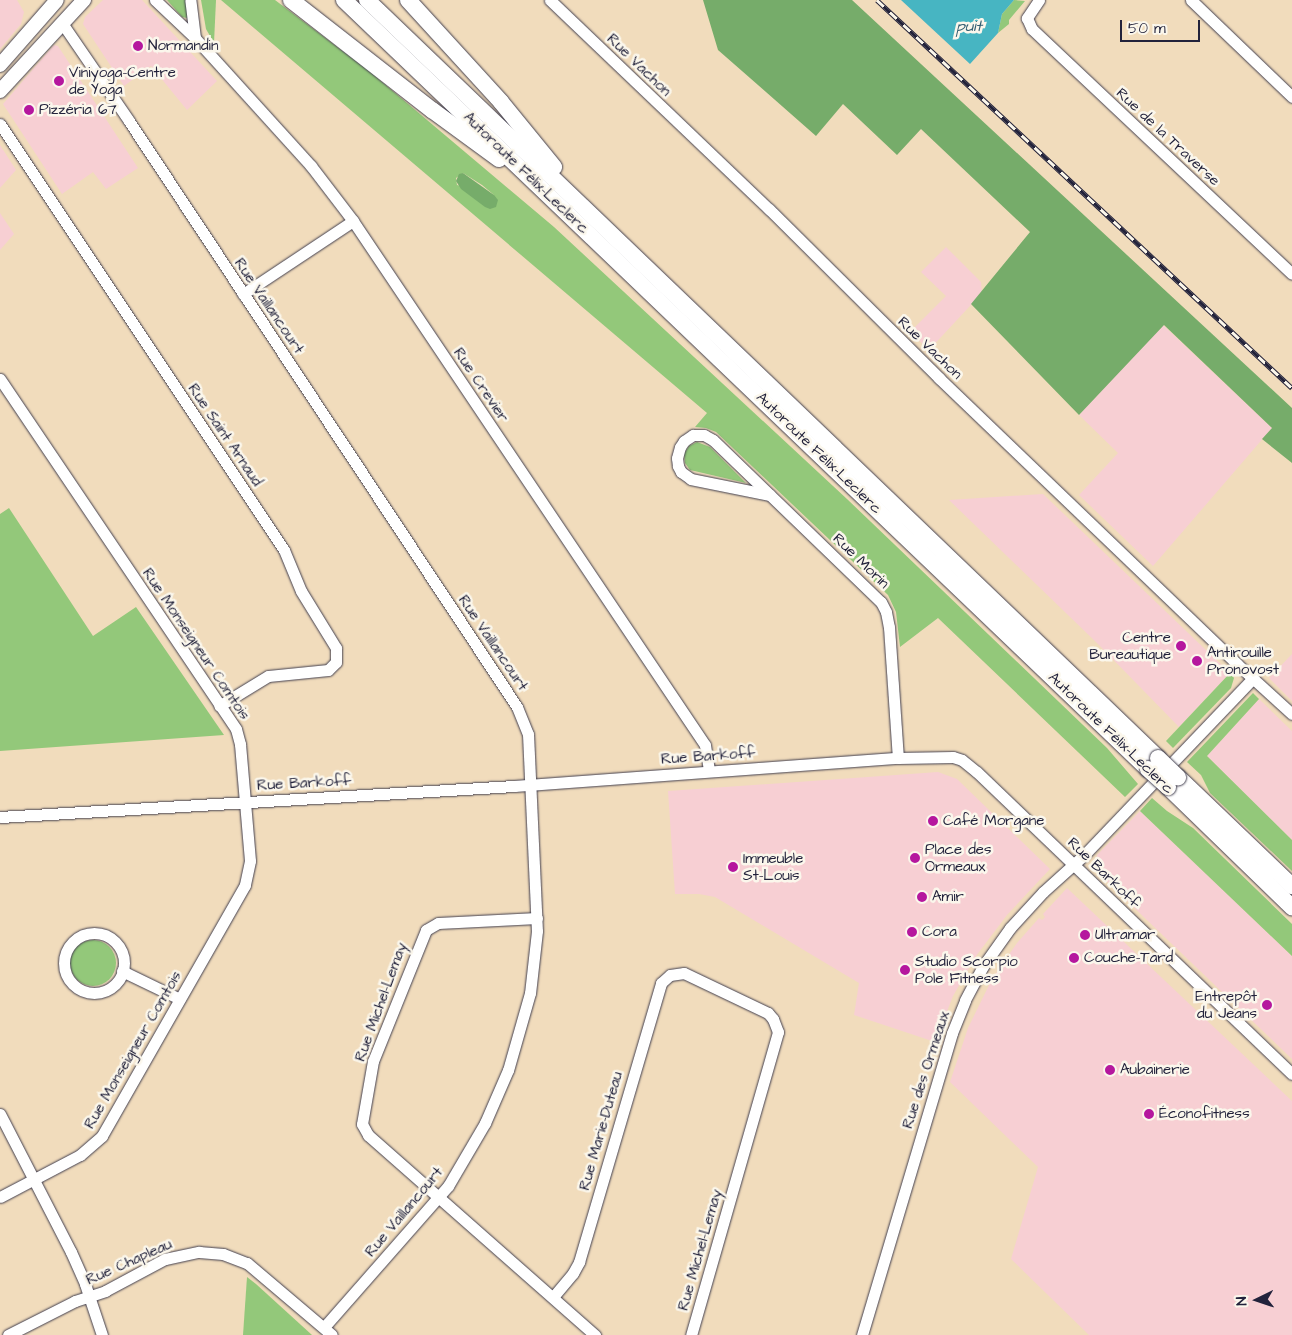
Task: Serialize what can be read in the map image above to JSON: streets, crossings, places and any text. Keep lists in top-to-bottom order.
{
  "streets": {
    "highway": ["Autoroute Félix-Leclerc"],
    "street": [
      "Rue Vachon",
      "Rue de la Traverse",
      "Rue Vaillancourt",
      "Rue Crevier",
      "Rue Saint Arnaud",
      "Rue Morin",
      "Rue Monseigneur Comtois",
      "Rue Barkoff",
      "Rue Michel-Lemay",
      "Rue des Ormeaux",
      "Rue Marie-Duteau",
      "Rue Chapleau"
    ]
  },
  "crossings": [
    ["Rue Vachon", "Rue des Ormeaux"],
    ["Rue Vaillancourt", "Rue Barkoff"],
    ["Rue Vaillancourt", "Rue Michel-Lemay"],
    ["Rue Vaillancourt", "Rue Chapleau"],
    ["Rue Crevier", "Rue Barkoff"],
    ["Rue Saint Arnaud", "Rue Monseigneur Comtois"],
    ["Rue Morin", "Rue Barkoff"],
    ["Rue Monseigneur Comtois", "Rue Barkoff"],
    ["Rue Barkoff", "Rue des Ormeaux"],
    ["Rue Michel-Lemay", "Rue Marie-Duteau"]
  ],
  "water": ["puit"],
  "places": [
    "Normandin",
    "Viniyoga-Centre de Yoga",
    "Pizzéria 67",
    "Centre Bureautique",
    "Antirouille Pronovost",
    "Café Morgane",
    "Place des Ormeaux",
    "Immeuble St-Louis",
    "Amir",
    "Cora",
    "Ultramar",
    "Couche-Tard",
    "Studio Scorpio Pole Fitness",
    "Entrepôt du Jeans",
    "Aubainerie",
    "Éconofitness"
  ],
  "scale_bar": "50 m",
  "north": "left"
}
